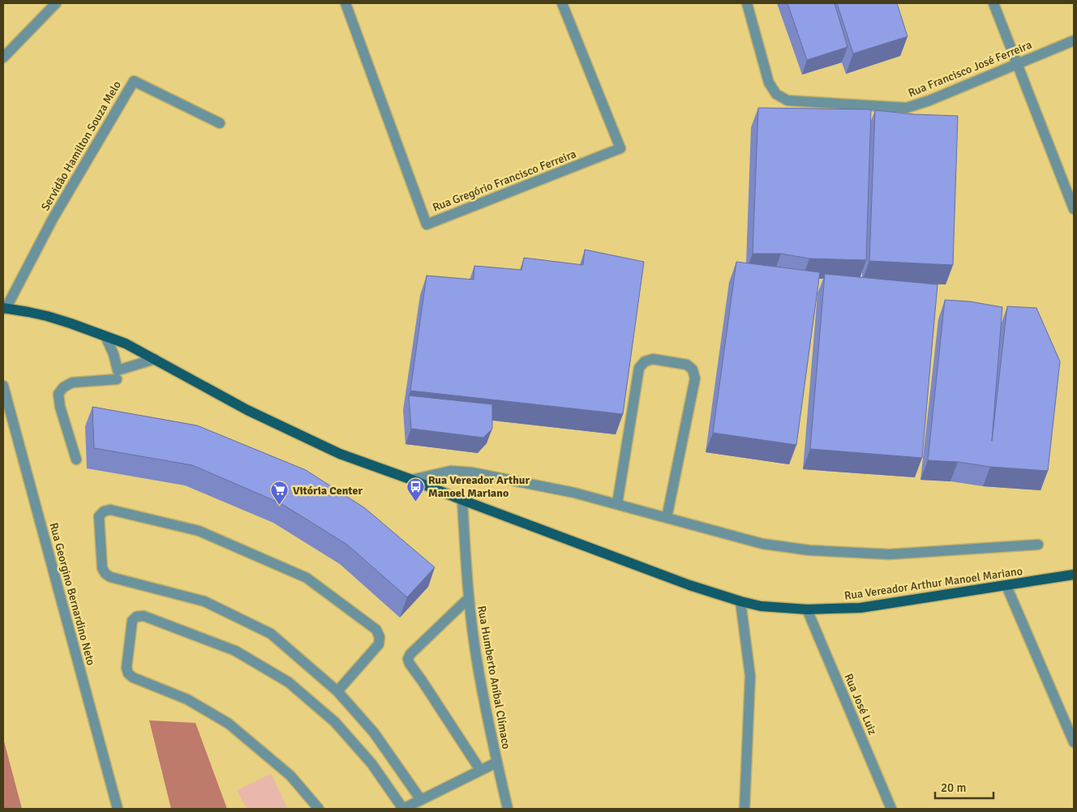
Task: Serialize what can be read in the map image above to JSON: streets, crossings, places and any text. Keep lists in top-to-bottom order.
{
  "streets": {
    "main road": ["Rua Vereador Arthur Manoel Mariano"],
    "street": [
      "Rua Francisco José Ferreira",
      "Servidão Hamilton Souza Melo",
      "Rua Gregório Francisco Ferreira",
      "Rua Georgino Bernardino Neto",
      "Rua Humberto Aníbal Clímaco",
      "Rua José Luiz"
    ]
  },
  "crossings": [
    ["Servidão Hamilton Souza Melo", "Rua Vereador Arthur Manoel Mariano"],
    ["Rua Vereador Arthur Manoel Mariano", "Rua Humberto Aníbal Clímaco"],
    ["Rua Vereador Arthur Manoel Mariano", "Rua José Luiz"]
  ],
  "places": {
    "bus stop": ["Rua Vereador Arthur Manoel Mariano"],
    "supermarket": ["Vitória Center"]
  },
  "scale_bar": "20 m"
}
